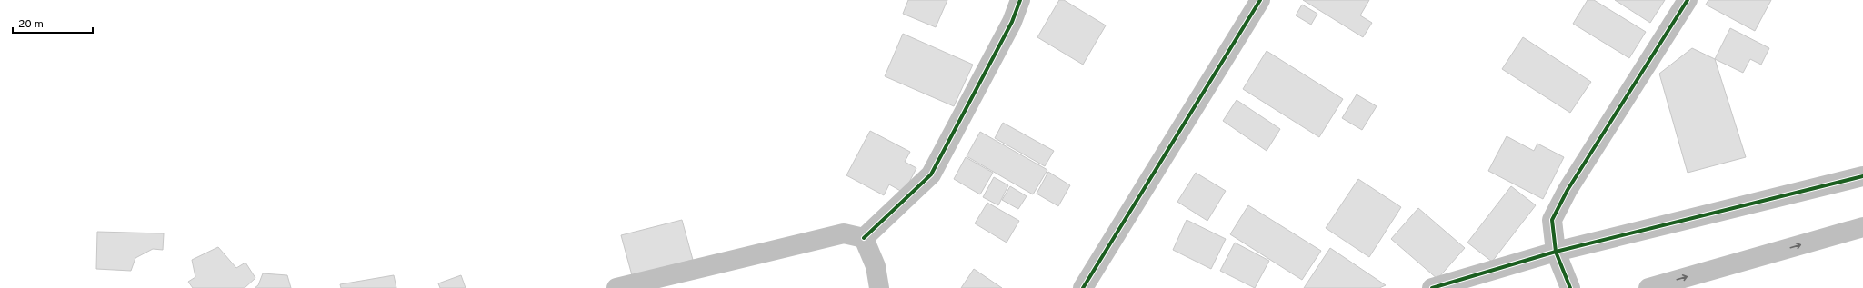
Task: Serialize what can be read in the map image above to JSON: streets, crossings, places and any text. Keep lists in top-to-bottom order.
{
  "scale_bar": "20 m"
}
